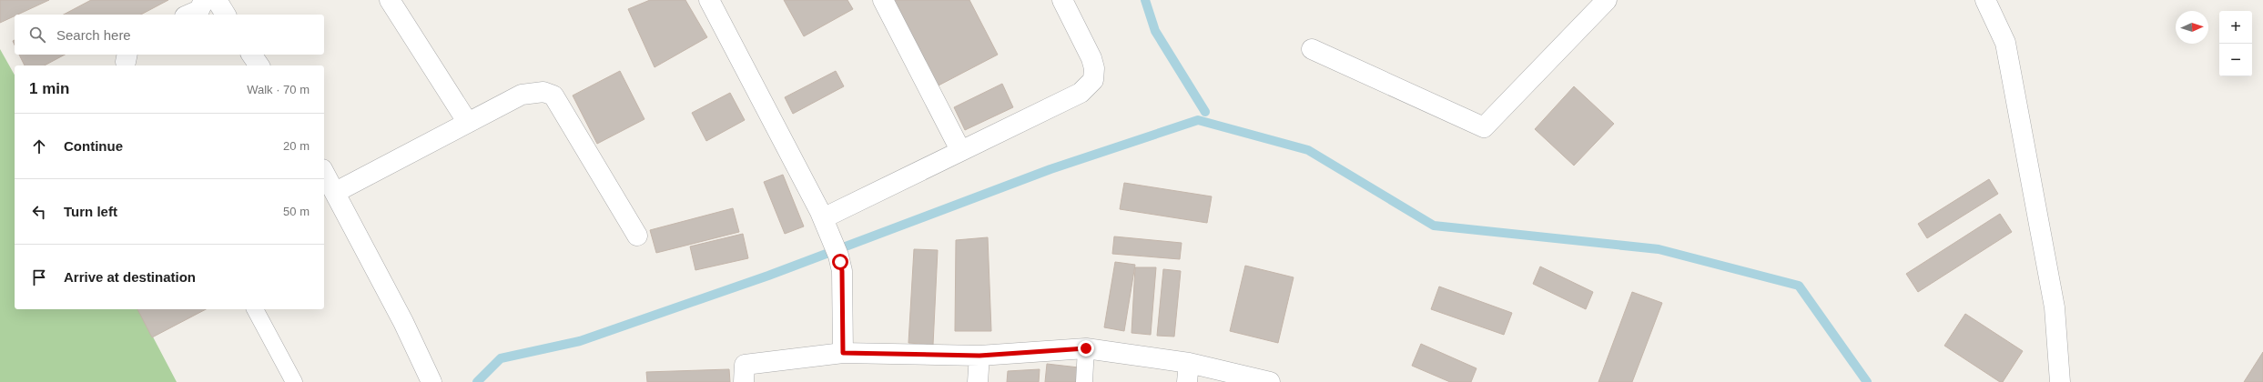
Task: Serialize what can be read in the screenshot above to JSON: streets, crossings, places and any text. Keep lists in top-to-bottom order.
{
  "north": "right",
  "page": {
    "map_buttons": ["+", "−"],
    "search": "Search here",
    "heading": ["1 min", "Walk · 70 m"],
    "list": [
      ["Continue", "20 m"],
      ["Turn left", "50 m"],
      "Arrive at destination"
    ]
  }
}
